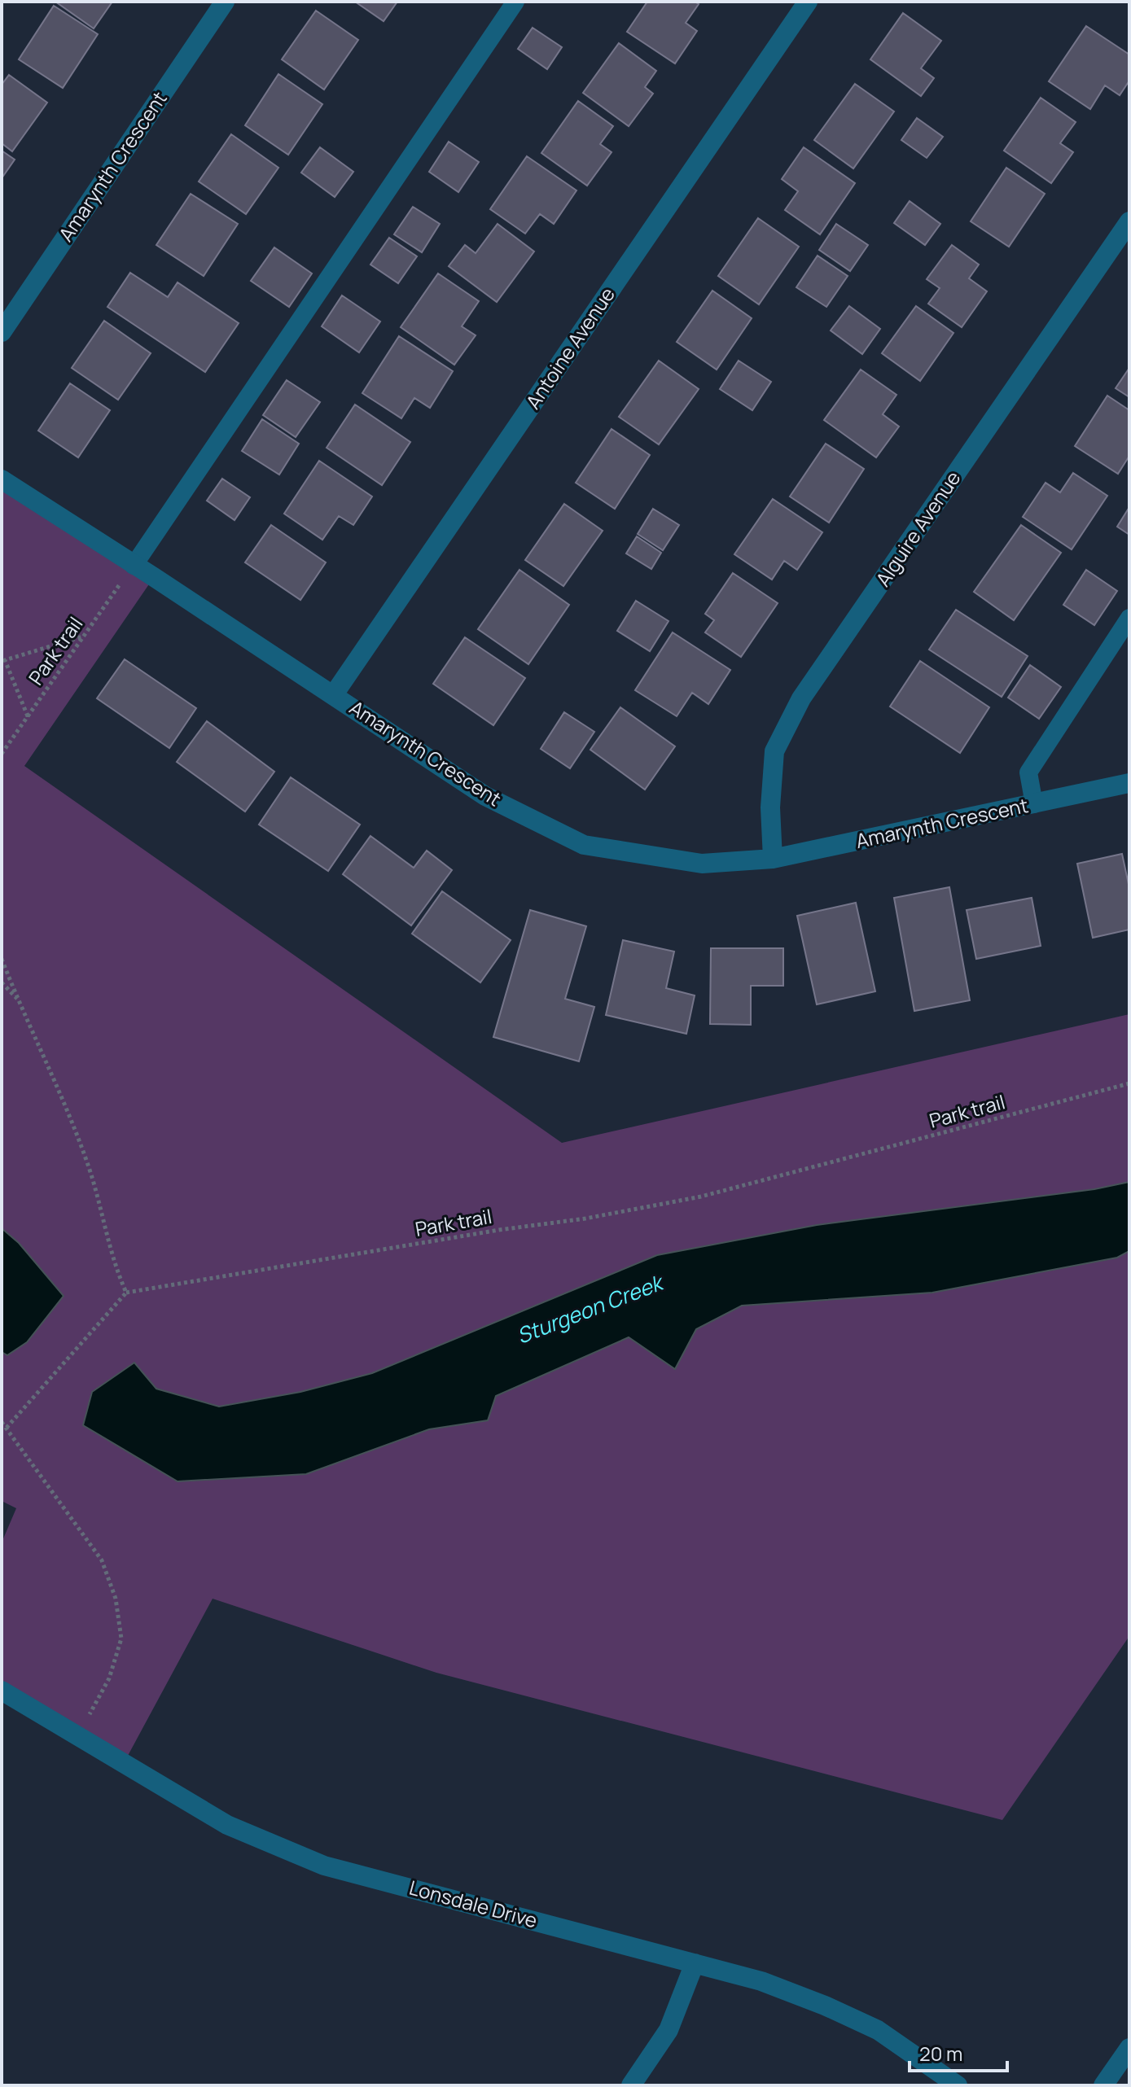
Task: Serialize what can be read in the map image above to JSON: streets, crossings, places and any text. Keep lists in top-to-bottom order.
{
  "streets": {
    "street": [
      "Amarynth Crescent",
      "Antoine Avenue",
      "Alguire Avenue",
      "Lonsdale Drive"
    ],
    "path": ["Park trail"]
  },
  "crossings": [
    ["Amarynth Crescent", "Antoine Avenue"],
    ["Amarynth Crescent", "Alguire Avenue"],
    ["Amarynth Crescent", "Park trail"]
  ],
  "water": ["Sturgeon Creek"],
  "scale_bar": "20 m"
}
